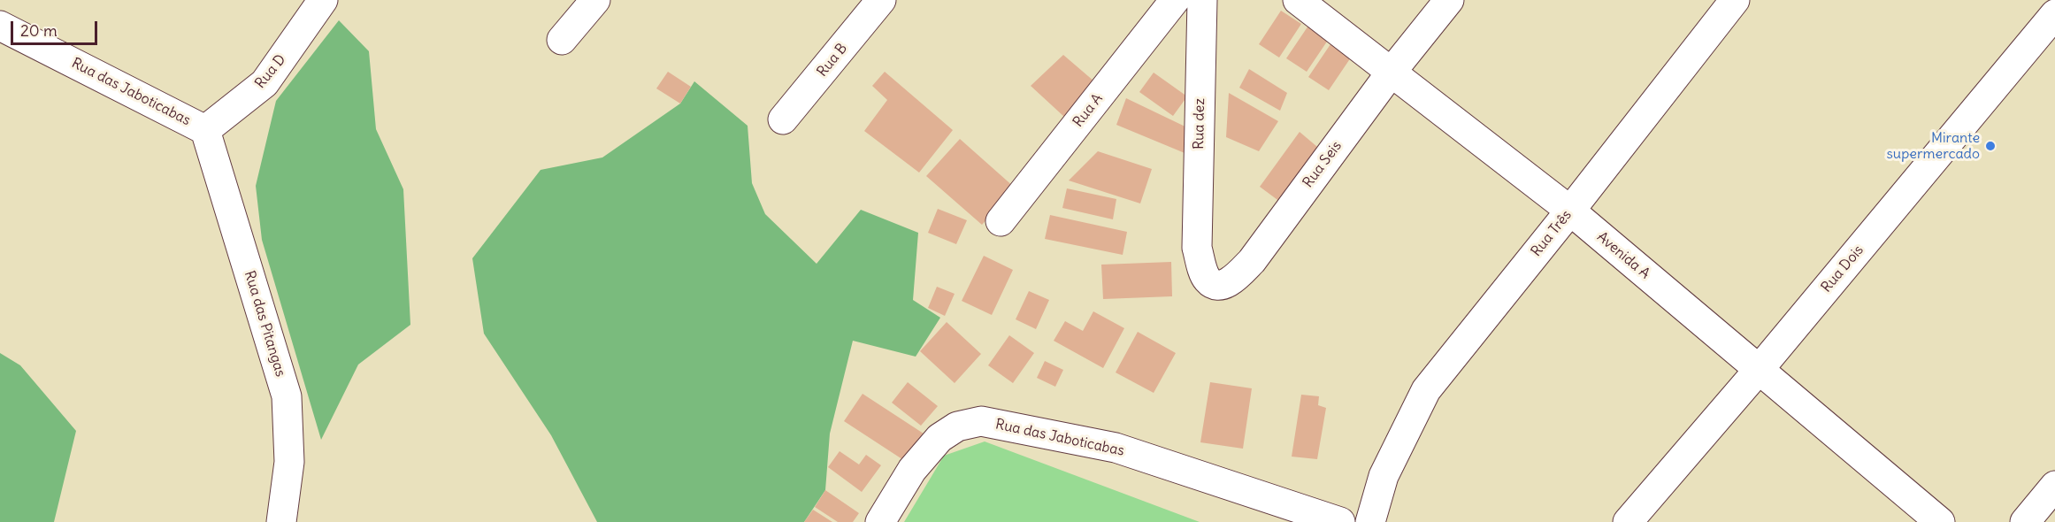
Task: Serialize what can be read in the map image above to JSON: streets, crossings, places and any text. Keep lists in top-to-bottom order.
{
  "streets": {
    "street": [
      "Rua B",
      "Rua D",
      "Rua das Jaboticabas",
      "Rua A",
      "Rua dez",
      "Rua Seis",
      "Rua Três",
      "Avenida A",
      "Rua Dois",
      "Rua das Pitangas"
    ]
  },
  "crossings": [
    ["Rua D", "Rua das Jaboticabas"],
    ["Rua D", "Rua das Pitangas"],
    ["Rua das Jaboticabas", "Rua das Pitangas"],
    ["Rua dez", "Rua Seis"],
    ["Rua Seis", "Avenida A"],
    ["Rua Três", "Avenida A"],
    ["Avenida A", "Rua Dois"]
  ],
  "places": ["Mirante supermercado"],
  "scale_bar": "20 m"
}
